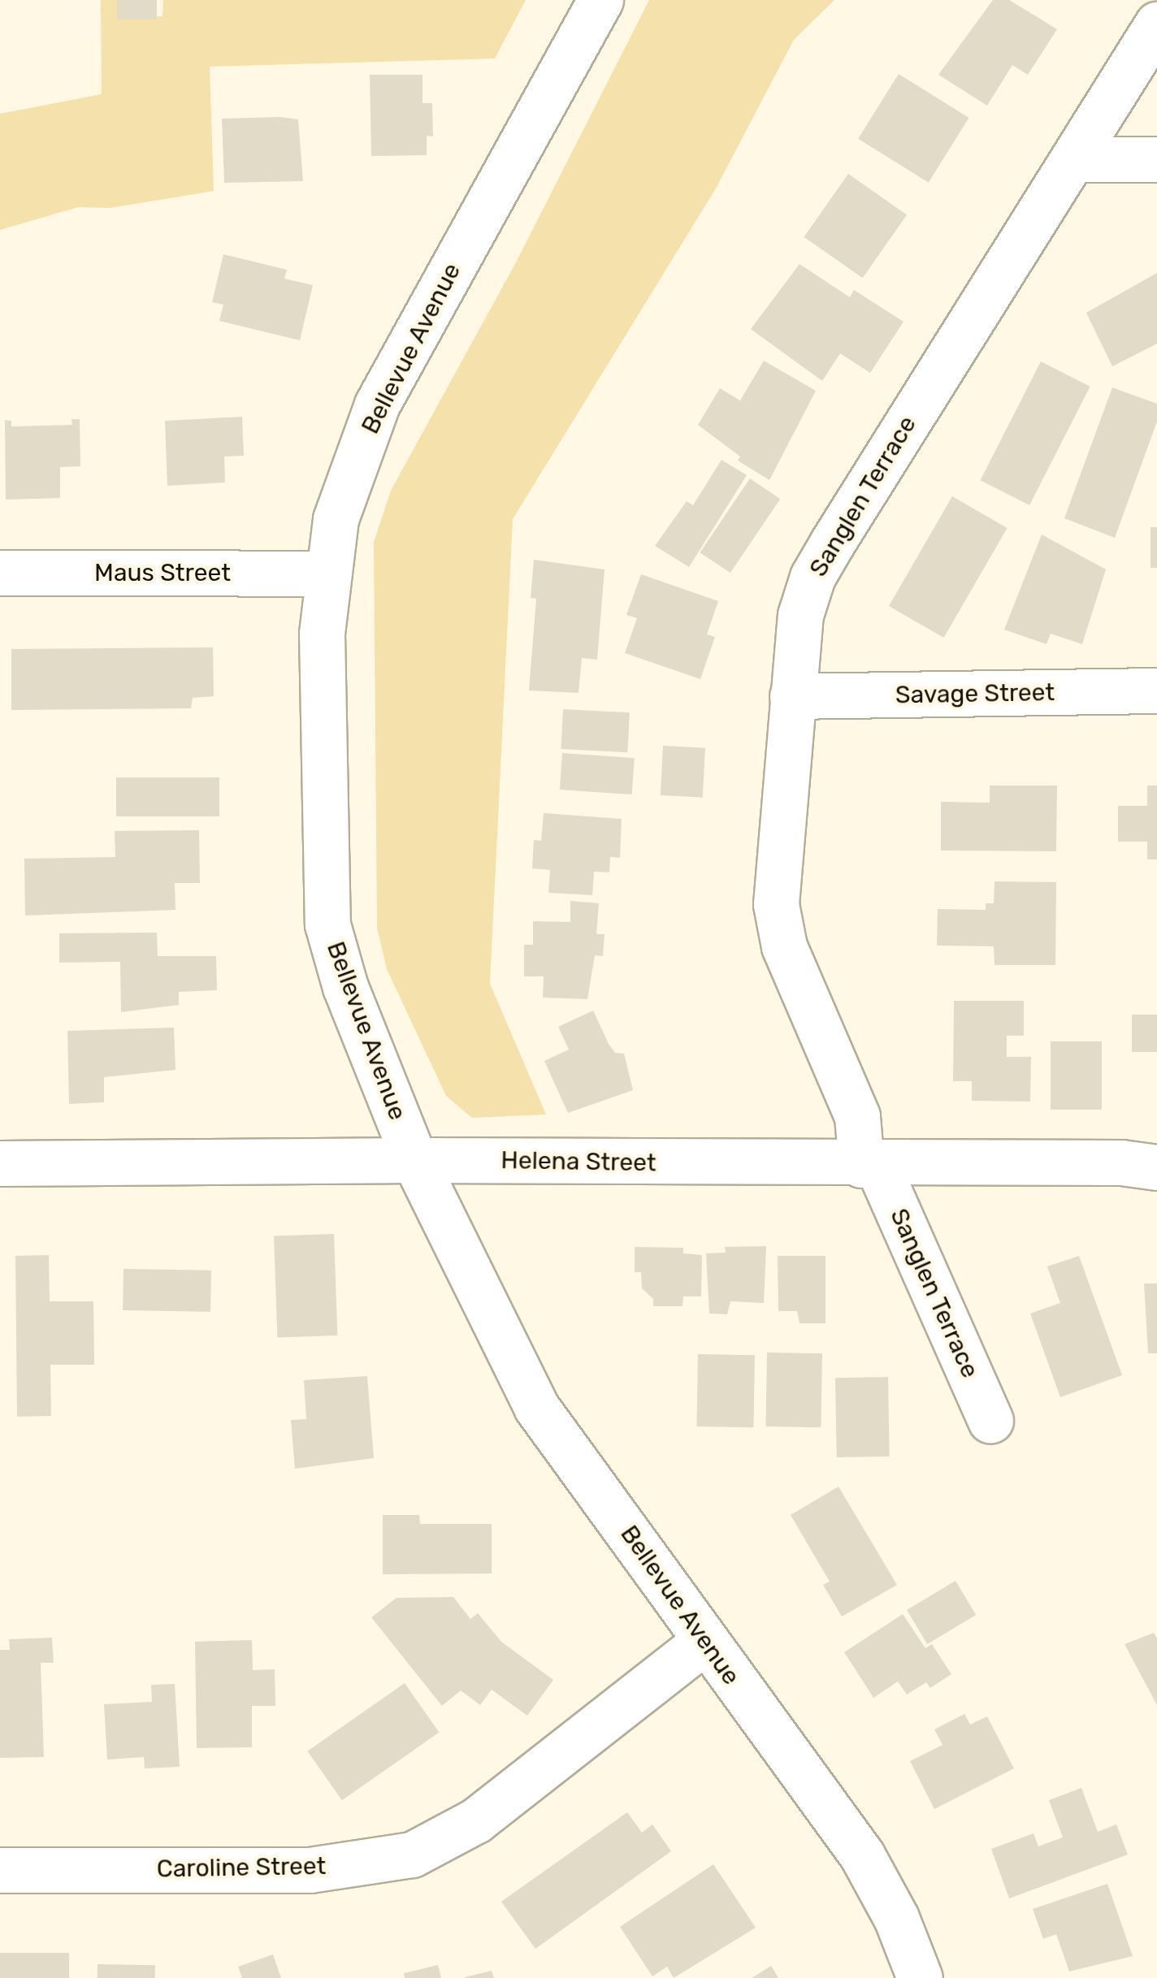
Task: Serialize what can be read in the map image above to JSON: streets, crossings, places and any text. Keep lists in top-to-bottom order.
{
  "streets": {
    "street": [
      "Bellevue Avenue",
      "Sanglen Terrace",
      "Maus Street",
      "Savage Street",
      "Helena Street",
      "Caroline Street"
    ]
  },
  "crossings": [
    ["Bellevue Avenue", "Maus Street"],
    ["Bellevue Avenue", "Helena Street"],
    ["Bellevue Avenue", "Caroline Street"],
    ["Sanglen Terrace", "Savage Street"],
    ["Sanglen Terrace", "Helena Street"]
  ]
}
